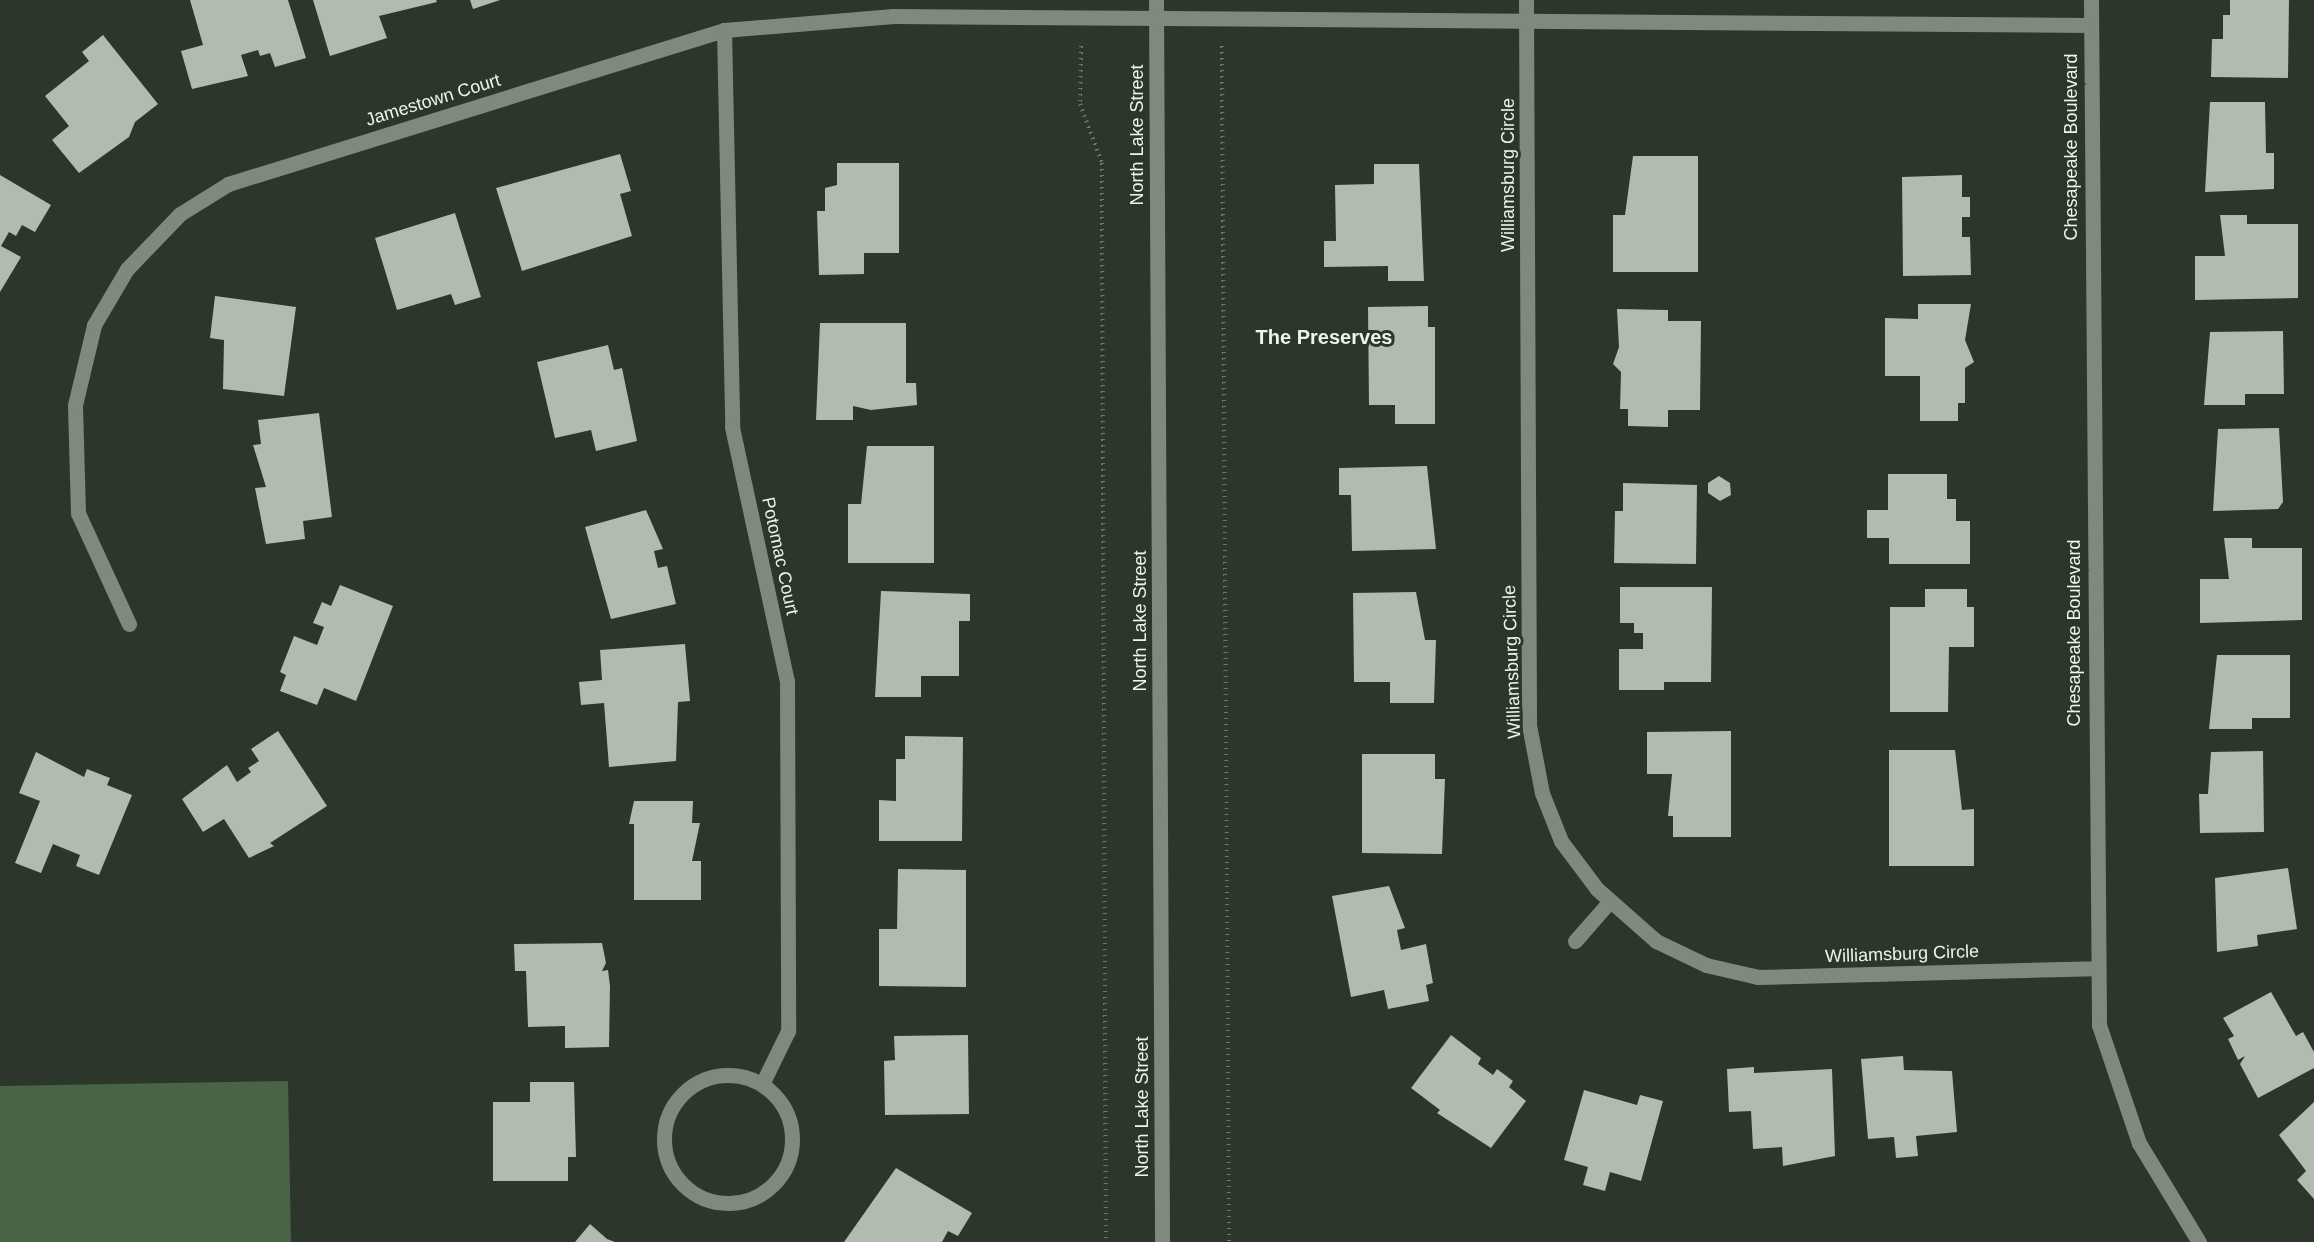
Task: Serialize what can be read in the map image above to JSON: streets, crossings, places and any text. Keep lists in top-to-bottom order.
{
  "streets": {
    "street": [
      "Jamestown Court",
      "North Lake Street",
      "Chesapeake Boulevard",
      "Williamsburg Circle",
      "Potomac Court"
    ]
  },
  "crossings": [
    ["Jamestown Court", "North Lake Street"],
    ["Jamestown Court", "Chesapeake Boulevard"],
    ["Jamestown Court", "Williamsburg Circle"],
    ["Jamestown Court", "Potomac Court"],
    ["Chesapeake Boulevard", "Williamsburg Circle"]
  ],
  "districts": ["The Preserves"]
}
